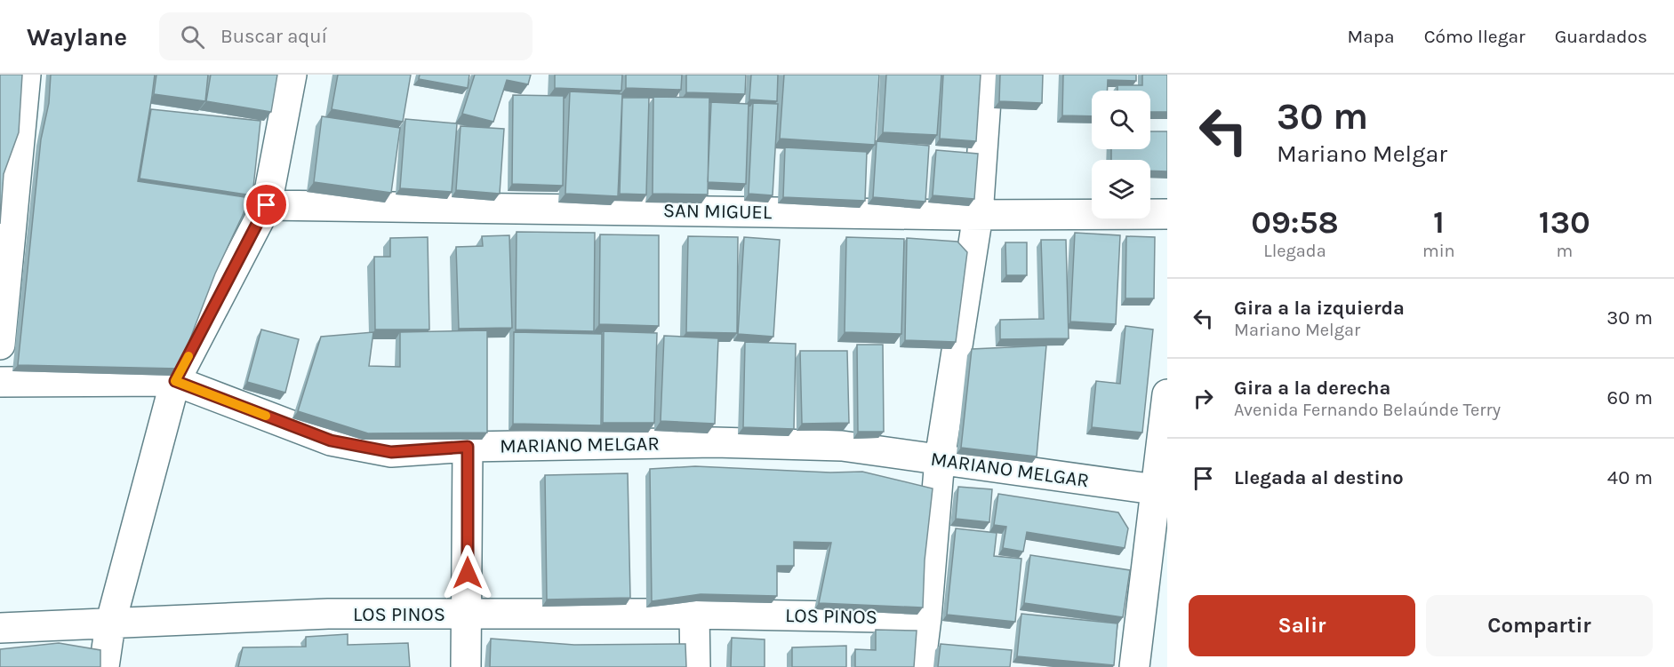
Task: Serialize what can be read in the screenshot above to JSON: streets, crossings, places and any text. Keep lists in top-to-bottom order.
{
  "streets": {
    "street": ["SAN MIGUEL", "MARIANO MELGAR", "LOS PINOS"]
  },
  "page": {
    "header": "Waylane",
    "search": "Buscar aquí",
    "nav": ["Mapa", "Cómo llegar", "Guardados"],
    "turn": ["30 m", "Mariano Melgar"],
    "eta": [
      "09:58",
      "Llegada",
      "1",
      "min",
      "130",
      "m"
    ],
    "list": [
      {
        "name": "Gira a la izquierda",
        "note": "Mariano Melgar",
        "value": "30 m"
      },
      {
        "name": "Gira a la derecha",
        "note": "Avenida Fernando Belaúnde Terry",
        "value": "60 m"
      },
      {
        "name": "Llegada al destino",
        "value": "40 m"
      }
    ],
    "buttons": ["Salir", "Compartir"]
  }
}
